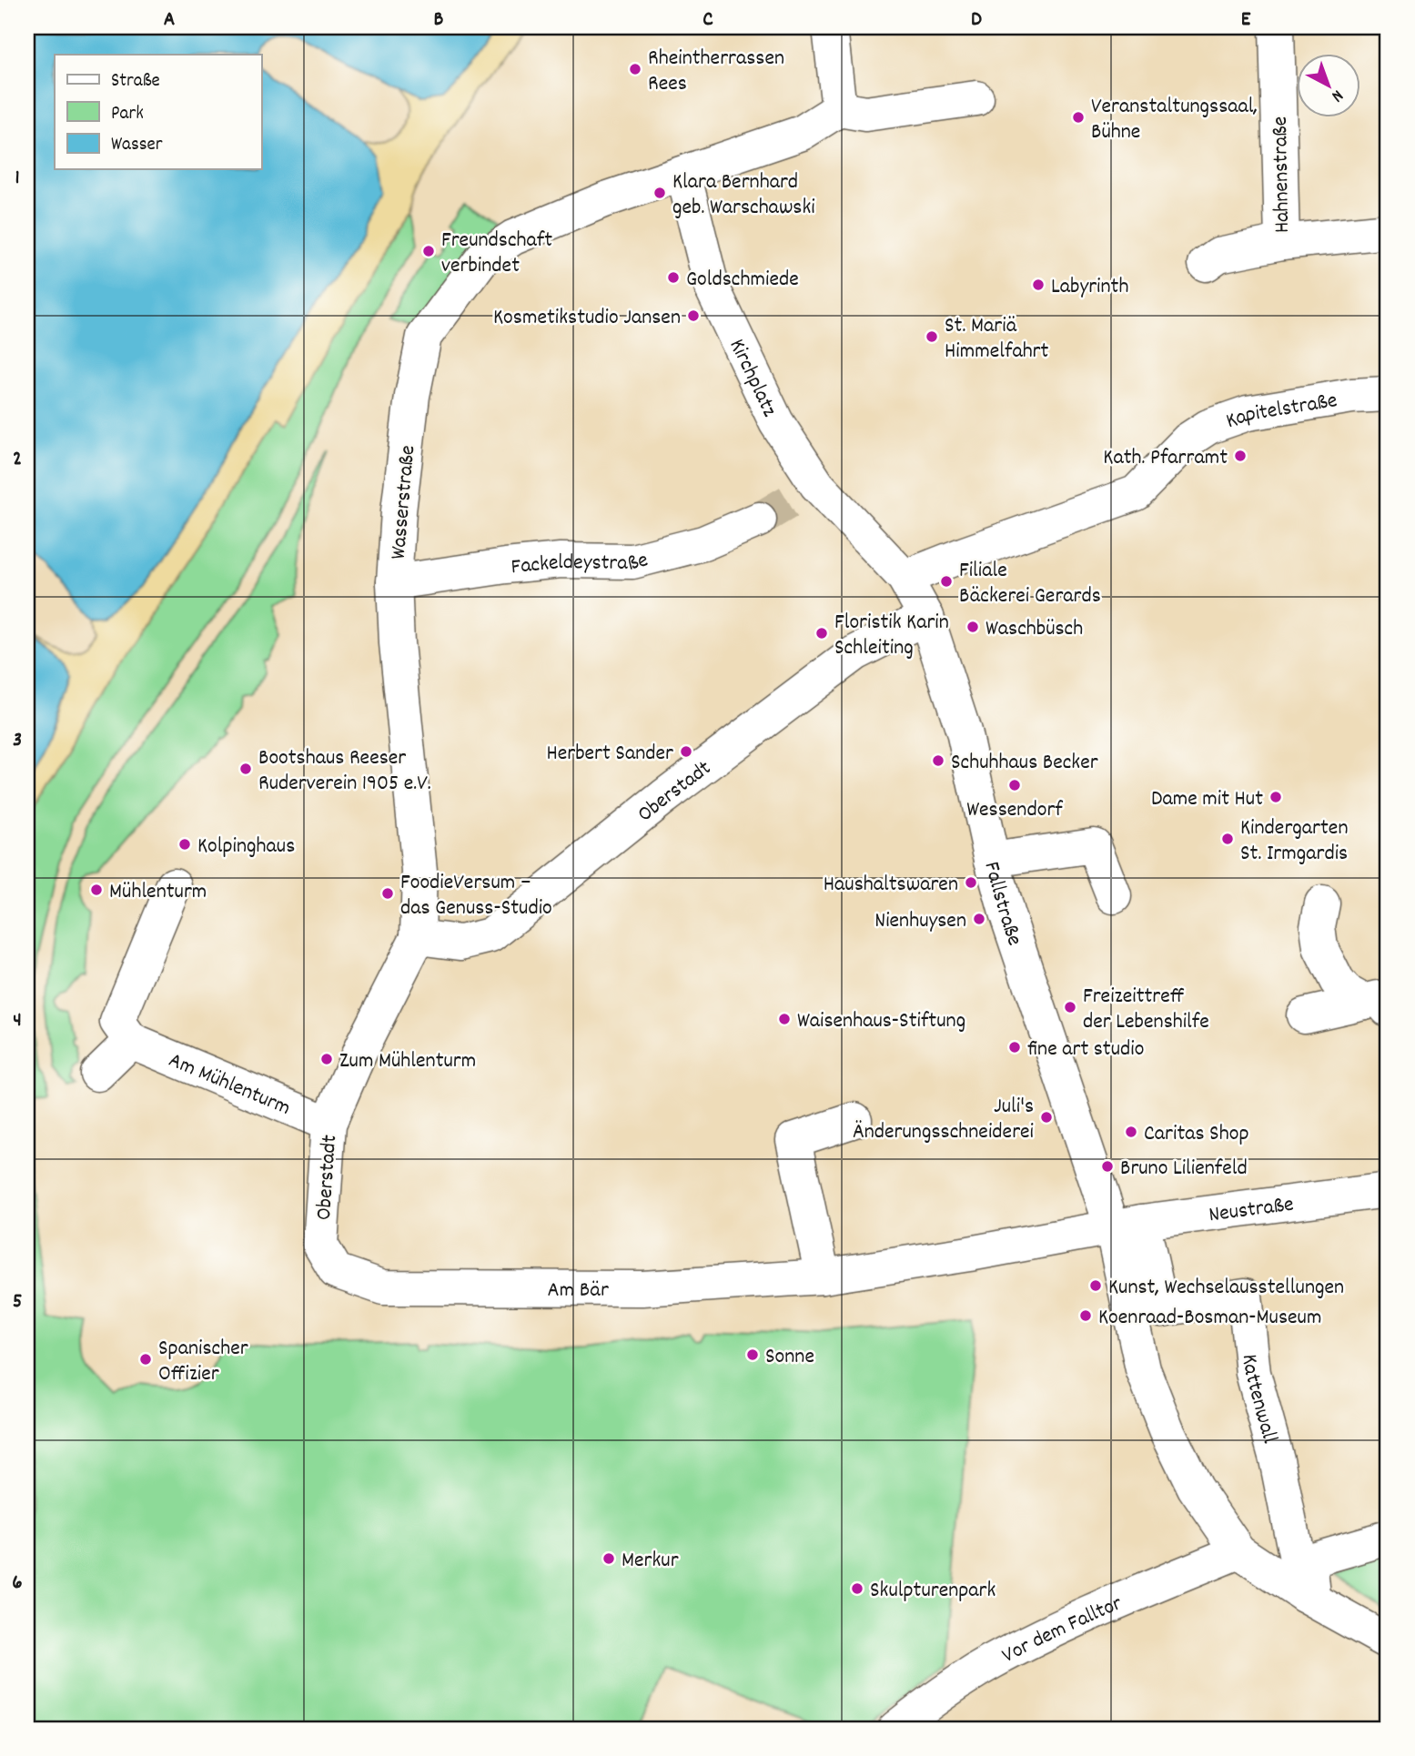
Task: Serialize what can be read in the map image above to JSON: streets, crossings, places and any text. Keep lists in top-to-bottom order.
{
  "streets": {
    "street": [
      "Hahnenstraße",
      "Kirchplatz",
      "Kapitelstraße",
      "Wasserstraße",
      "Fackeldeystraße",
      "Oberstadt",
      "Fallstraße",
      "Am Mühlenturm",
      "Neustraße",
      "Am Bär",
      "Kattenwall",
      "Vor dem Falltor"
    ]
  },
  "crossings": [
    ["Kirchplatz", "Kapitelstraße"],
    ["Kirchplatz", "Wasserstraße"],
    ["Kirchplatz", "Fallstraße"],
    ["Kapitelstraße", "Fallstraße"],
    ["Wasserstraße", "Fackeldeystraße"],
    ["Wasserstraße", "Oberstadt"],
    ["Oberstadt", "Fallstraße"],
    ["Oberstadt", "Am Mühlenturm"],
    ["Oberstadt", "Am Bär"],
    ["Fallstraße", "Neustraße"],
    ["Fallstraße", "Am Bär"],
    ["Fallstraße", "Kattenwall"],
    ["Neustraße", "Am Bär"],
    ["Neustraße", "Kattenwall"],
    ["Am Bär", "Kattenwall"]
  ],
  "places": [
    "Rheintherrassen Rees",
    "Veranstaltungssaal, Bühne",
    "Klara Bernhard geb. Warschawski",
    "Freundschaft verbindet",
    "Goldschmiede",
    "Labyrinth",
    "Kosmetikstudio Jansen",
    "St. Mariä Himmelfahrt",
    "Kath. Pfarramt",
    "Filiale Bäckerei Gerards",
    "Waschbüsch",
    "Floristik Karin Schleiting",
    "Herbert Sander",
    "Schuhhaus Becker",
    "Bootshaus Reeser Ruderverein 1905 e.V.",
    "Wessendorf",
    "Dame mit Hut",
    "Kindergarten St. Irmgardis",
    "Kolpinghaus",
    "Haushaltswaren",
    "Mühlenturm",
    "FoodieVersum – das Genuss-Studio",
    "Nienhuysen",
    "Freizeittreff der Lebenshilfe",
    "Waisenhaus-Stiftung",
    "fine art studio",
    "Zum Mühlenturm",
    "Juli's Änderungsschneiderei",
    "Caritas Shop",
    "Bruno Lilienfeld",
    "Kunst, Wechselausstellungen",
    "Koenraad-Bosman-Museum",
    "Sonne",
    "Spanischer Offizier",
    "Merkur",
    "Skulpturenpark"
  ],
  "legend": ["Straße", "Park", "Wasser"],
  "north": "bottom right",
  "grid": {
    "columns": [
      "A",
      "B",
      "C",
      "D",
      "E"
    ],
    "rows": [
      "1",
      "2",
      "3",
      "4",
      "5",
      "6"
    ]
  }
}
